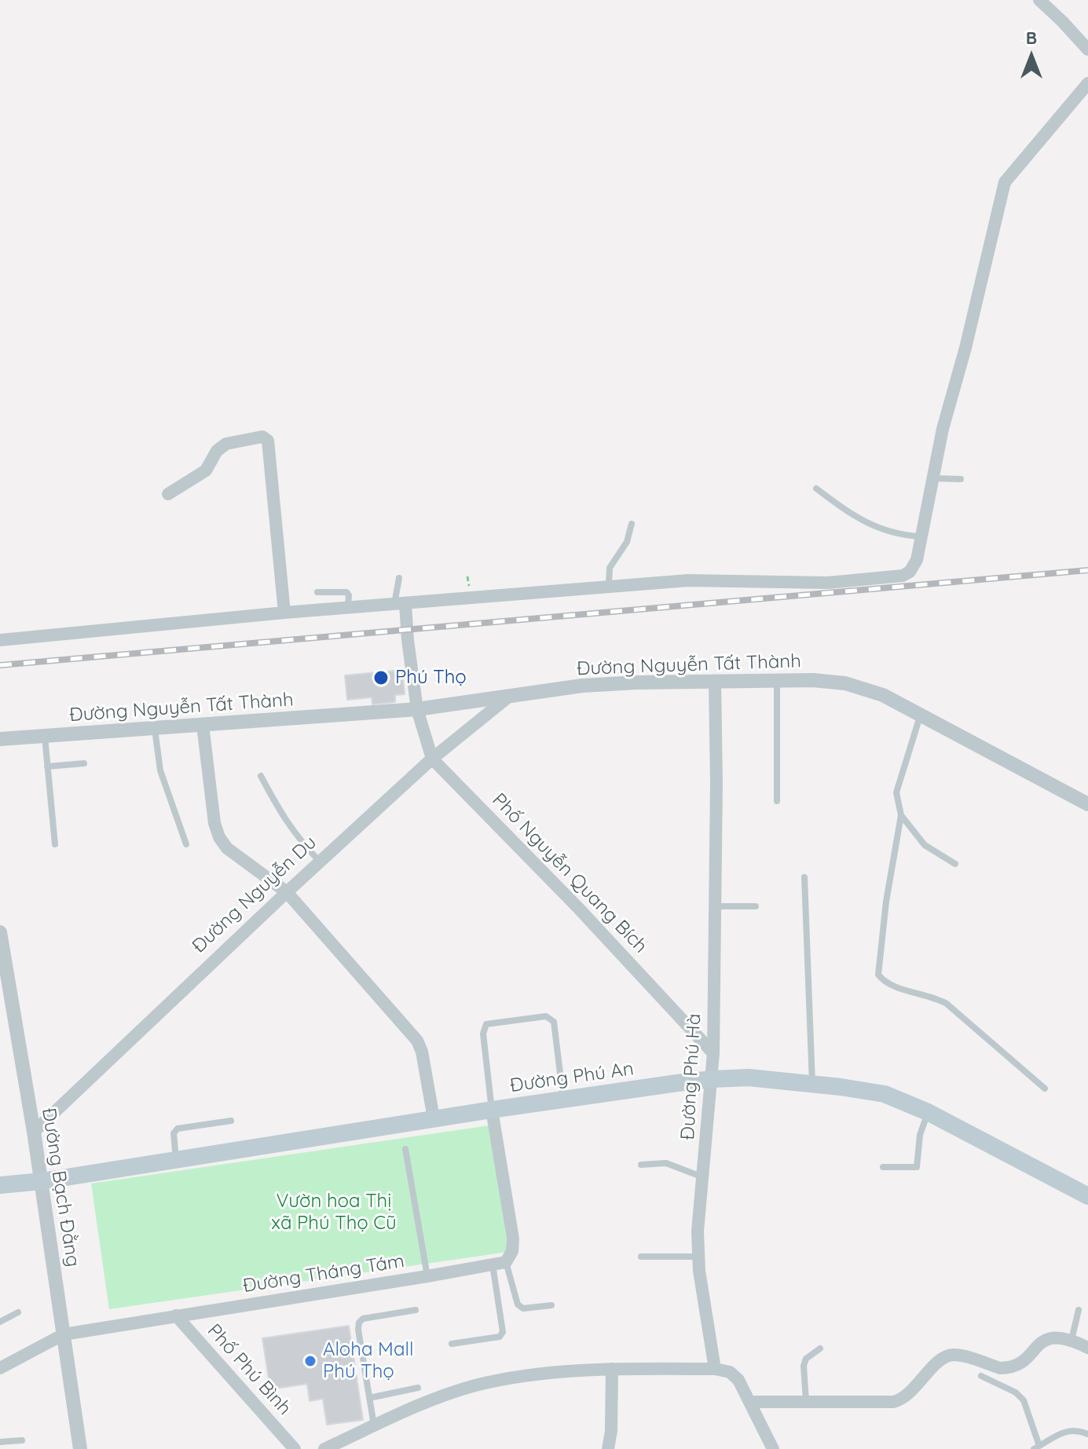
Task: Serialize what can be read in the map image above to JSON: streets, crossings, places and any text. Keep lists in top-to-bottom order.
{
  "streets": {
    "main road": ["Đường Phú An"],
    "street": [
      "Đường Nguyễn Tất Thành",
      "Phố Nguyễn Quang Bích",
      "Đường Nguyễn Du",
      "Đường Phú Hà",
      "Đường Bạch Đằng",
      "Đường Tháng Tám",
      "Phố Phú Bình"
    ]
  },
  "crossings": [
    ["Đường Nguyễn Tất Thành", "Phố Nguyễn Quang Bích"],
    ["Đường Nguyễn Tất Thành", "Đường Nguyễn Du"],
    ["Đường Nguyễn Tất Thành", "Đường Phú Hà"],
    ["Phố Nguyễn Quang Bích", "Đường Nguyễn Du"],
    ["Phố Nguyễn Quang Bích", "Đường Phú Hà"],
    ["Đường Nguyễn Du", "Đường Bạch Đằng"],
    ["Đường Phú Hà", "Đường Phú An"],
    ["Đường Phú An", "Đường Bạch Đằng"],
    ["Đường Bạch Đằng", "Đường Tháng Tám"],
    ["Đường Tháng Tám", "Phố Phú Bình"]
  ],
  "parks": ["Vườn hoa Thị xã Phú Thọ Cũ"],
  "places": ["Phú Thọ", "Aloha Mall Phú Thọ"],
  "north": "top"
}
